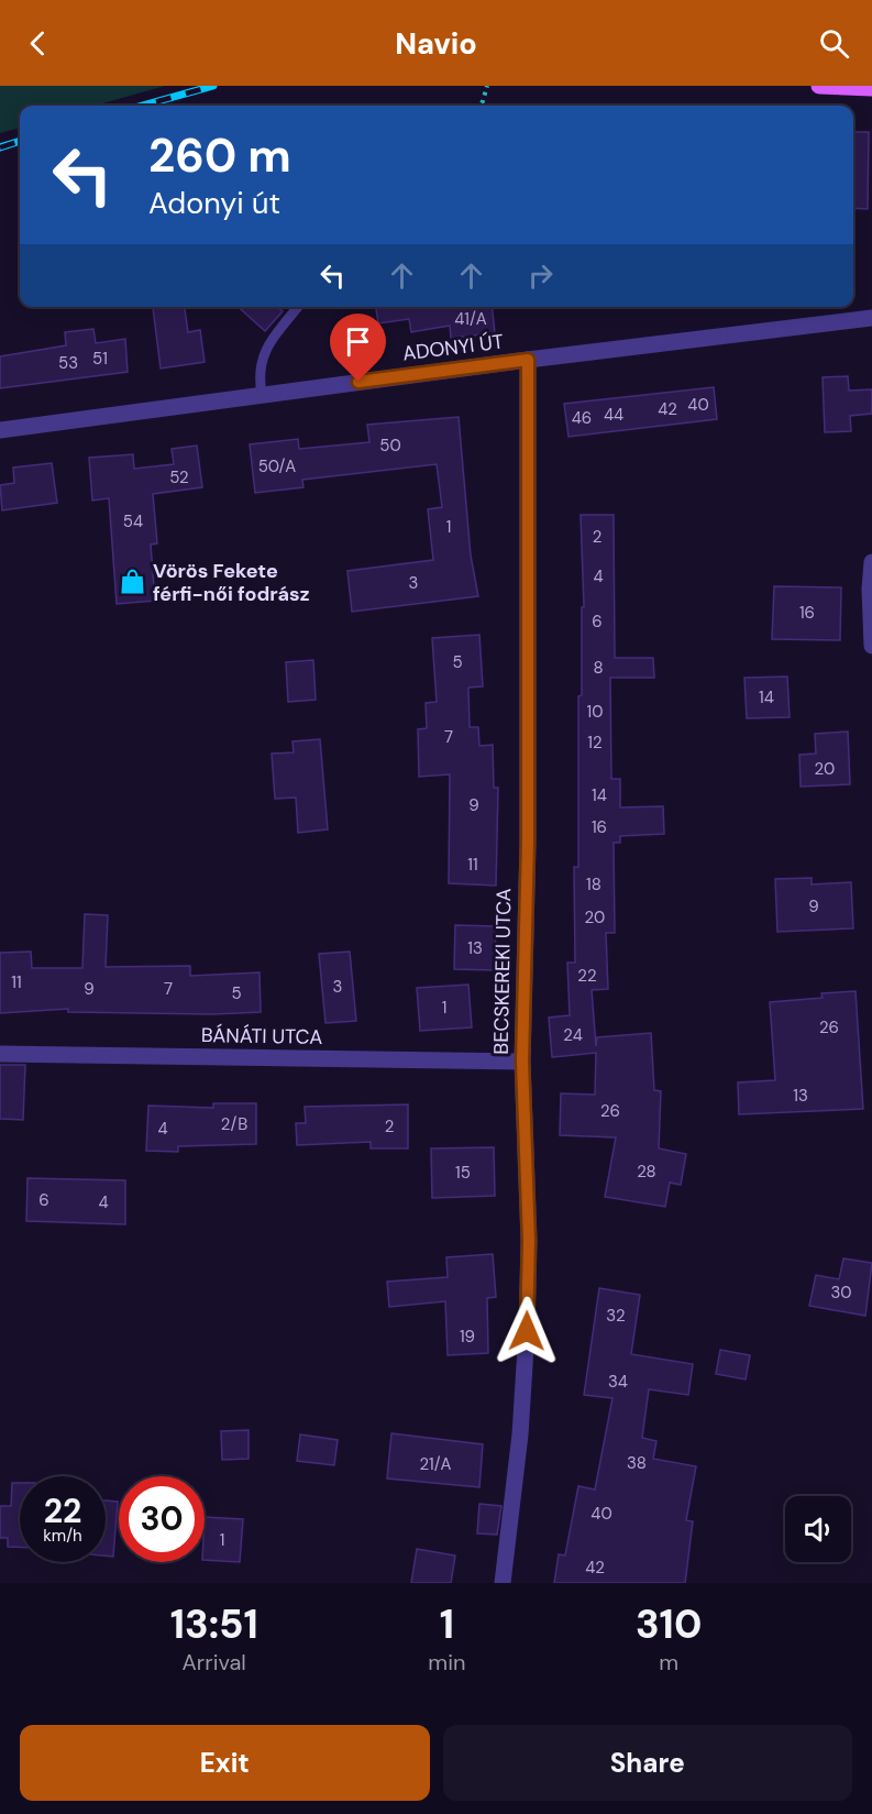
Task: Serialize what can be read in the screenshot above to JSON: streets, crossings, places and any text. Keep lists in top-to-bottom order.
{
  "streets": {
    "street": ["ADONYI ÚT", "BECSKEREKI UTCA", "BÁNÁTI UTCA"]
  },
  "crossings": [
    ["ADONYI ÚT", "BECSKEREKI UTCA"],
    ["BECSKEREKI UTCA", "BÁNÁTI UTCA"]
  ],
  "places": {
    "shop": ["Vörös Fekete férfi-női fodrász"]
  },
  "house_numbers": [
    "41/A",
    "51",
    "53",
    "40",
    "42",
    "44",
    "46",
    "50",
    "50/A",
    "52",
    "54",
    "1",
    "2",
    "4",
    "3",
    "16",
    "6",
    "5",
    "8",
    "14",
    "10",
    "7",
    "12",
    "20",
    "14",
    "9",
    "16",
    "11",
    "18",
    "9",
    "20",
    "13",
    "22",
    "11",
    "3",
    "9",
    "7",
    "5",
    "1",
    "26",
    "24",
    "13",
    "26",
    "2/B",
    "2",
    "4",
    "28",
    "15",
    "6",
    "4",
    "30",
    "32",
    "19",
    "34",
    "38",
    "21/A",
    "40",
    "1",
    "42"
  ],
  "page": {
    "header": "Navio",
    "turn": ["260 m", "Adonyi út"],
    "speed": "22 km/h",
    "limit": "30",
    "eta": [
      "13:51",
      "Arrival",
      "1",
      "min",
      "310",
      "m"
    ],
    "buttons": ["Exit", "Share"]
  }
}
